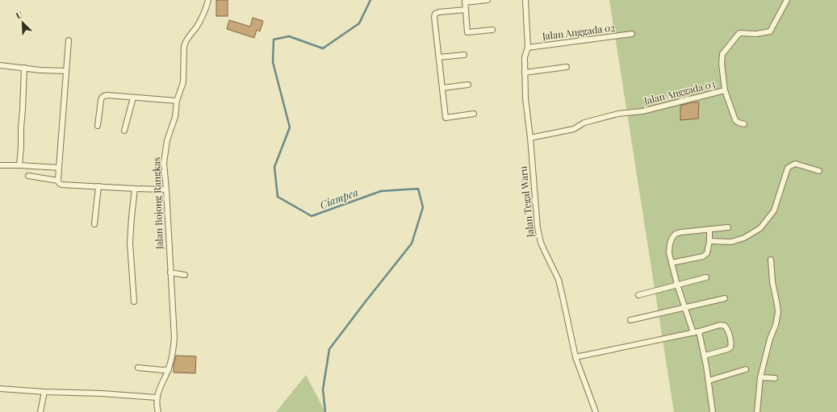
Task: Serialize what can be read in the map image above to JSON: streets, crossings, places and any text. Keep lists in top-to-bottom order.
{
  "streets": {
    "street": [
      "Jalan Anggada 02",
      "Jalan Anggada 03",
      "Jalan Tegal Waru",
      "Jalan Bojong Rangkas"
    ]
  },
  "crossings": [
    ["Jalan Anggada 02", "Jalan Tegal Waru"],
    ["Jalan Anggada 03", "Jalan Tegal Waru"]
  ],
  "water": ["Ciampea"],
  "north": "top left"
}
